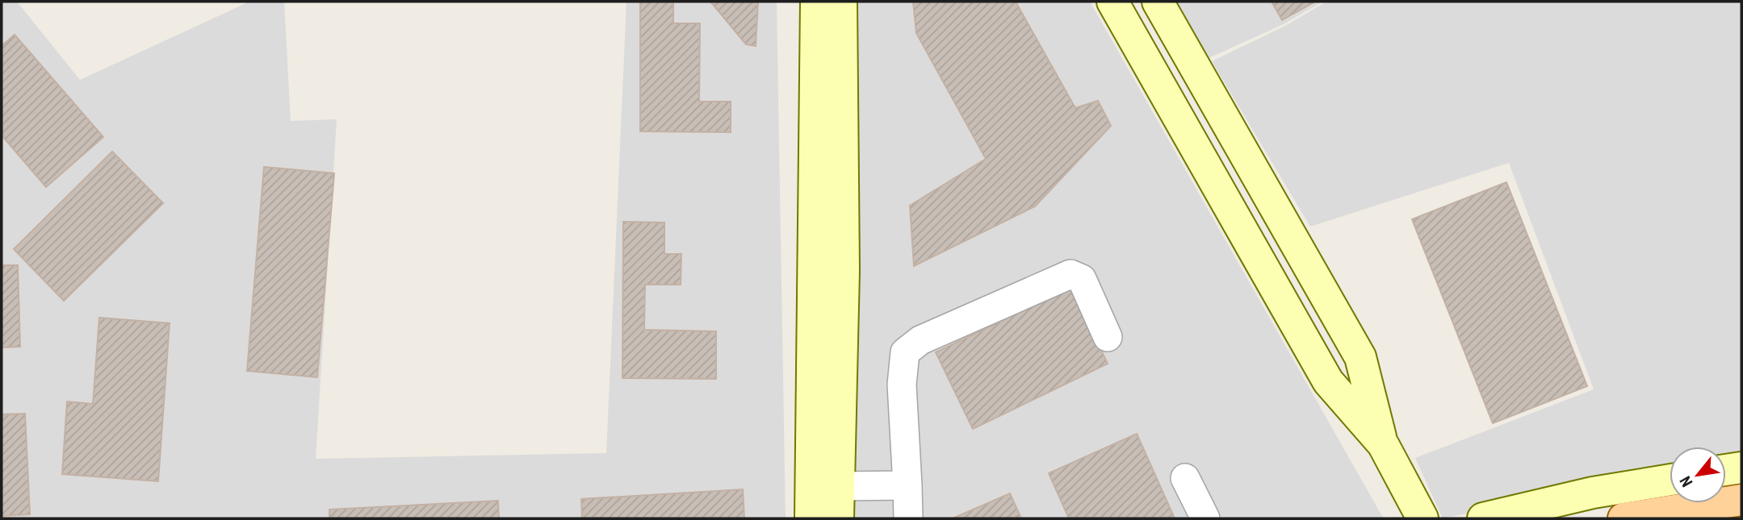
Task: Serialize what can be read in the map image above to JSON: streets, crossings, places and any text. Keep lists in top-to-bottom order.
{
  "north": "bottom left"
}
